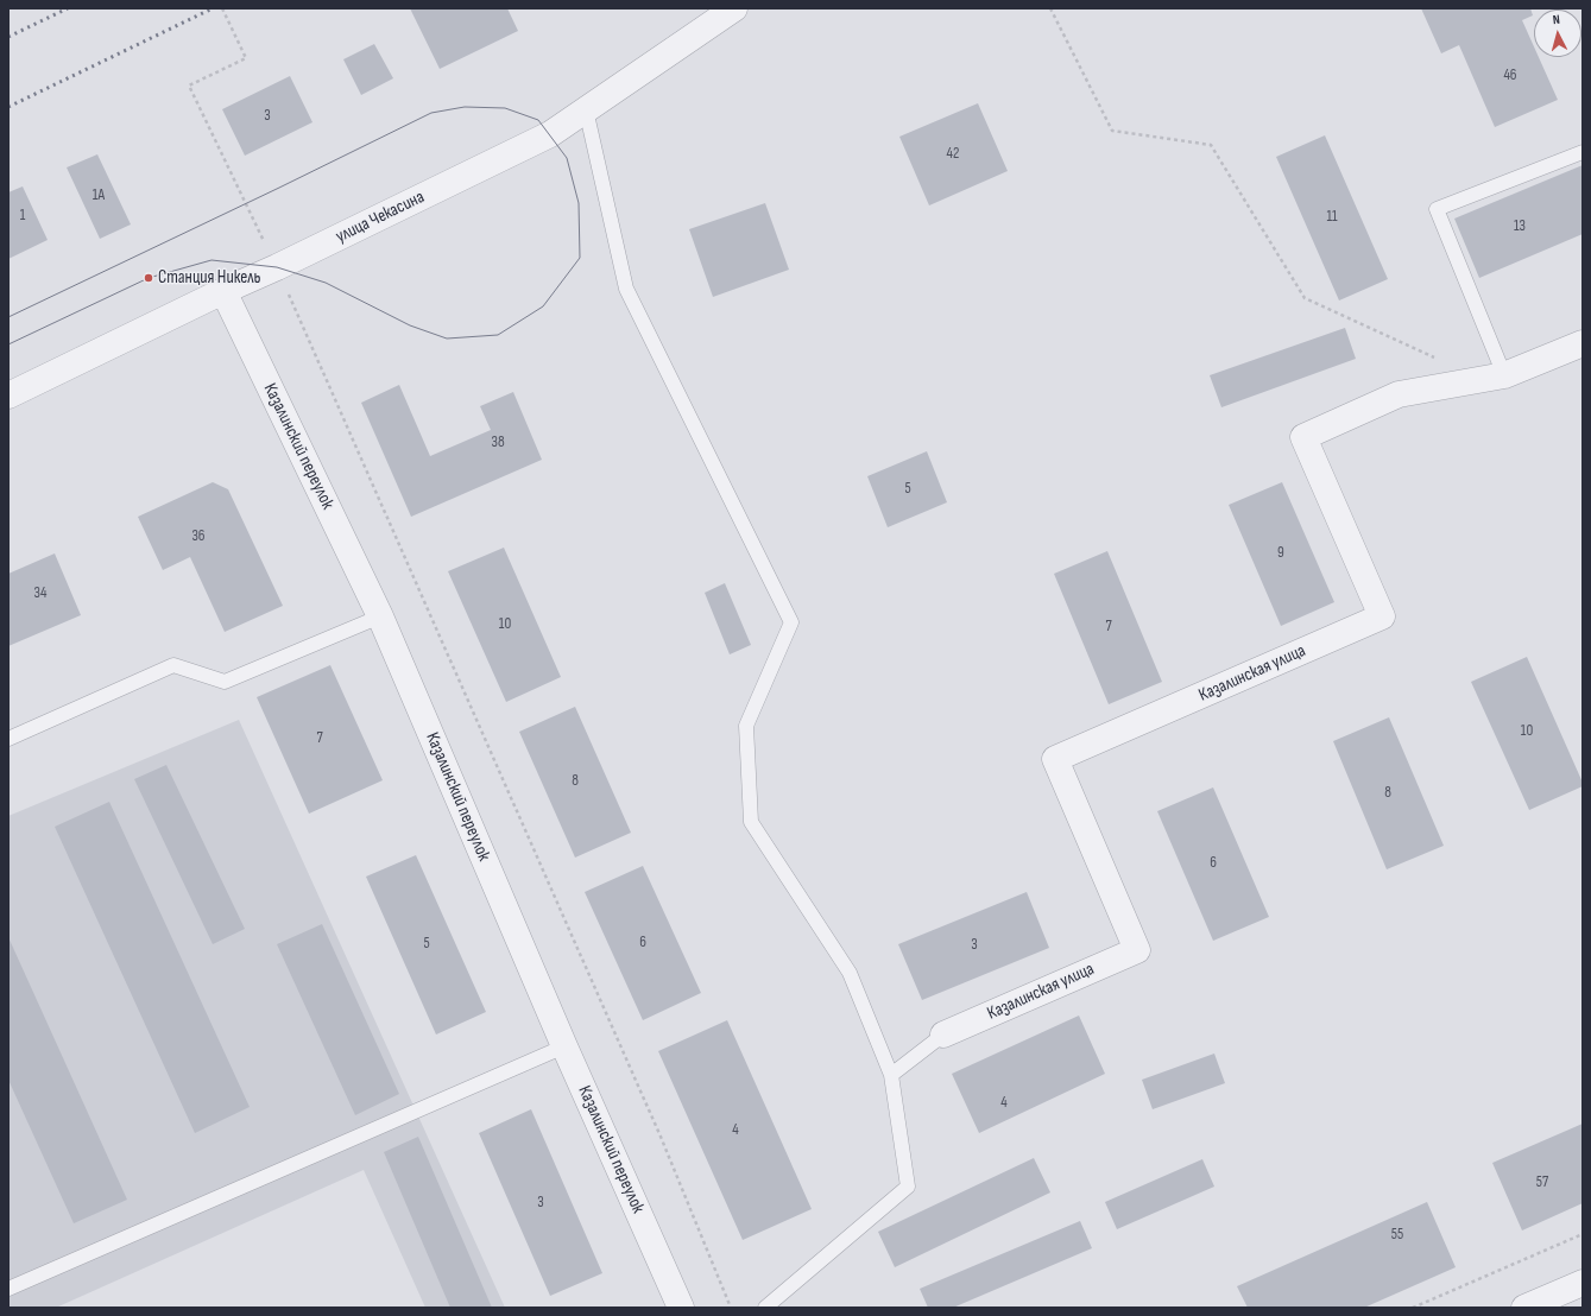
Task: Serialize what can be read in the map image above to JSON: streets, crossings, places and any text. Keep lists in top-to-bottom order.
{
  "streets": {
    "street": ["улица Чекасина", "Казалинский переулок", "Казалинская улица"]
  },
  "crossings": [
    ["улица Чекасина", "Казалинский переулок"]
  ],
  "places": ["Станция Никель"],
  "house_numbers": [
    "46",
    "3",
    "42",
    "1А",
    "1",
    "11",
    "13",
    "38",
    "5",
    "36",
    "9",
    "34",
    "10",
    "7",
    "10",
    "7",
    "8",
    "8",
    "6",
    "6",
    "5",
    "3",
    "4",
    "4",
    "57",
    "3",
    "55"
  ],
  "north": "top"
}
